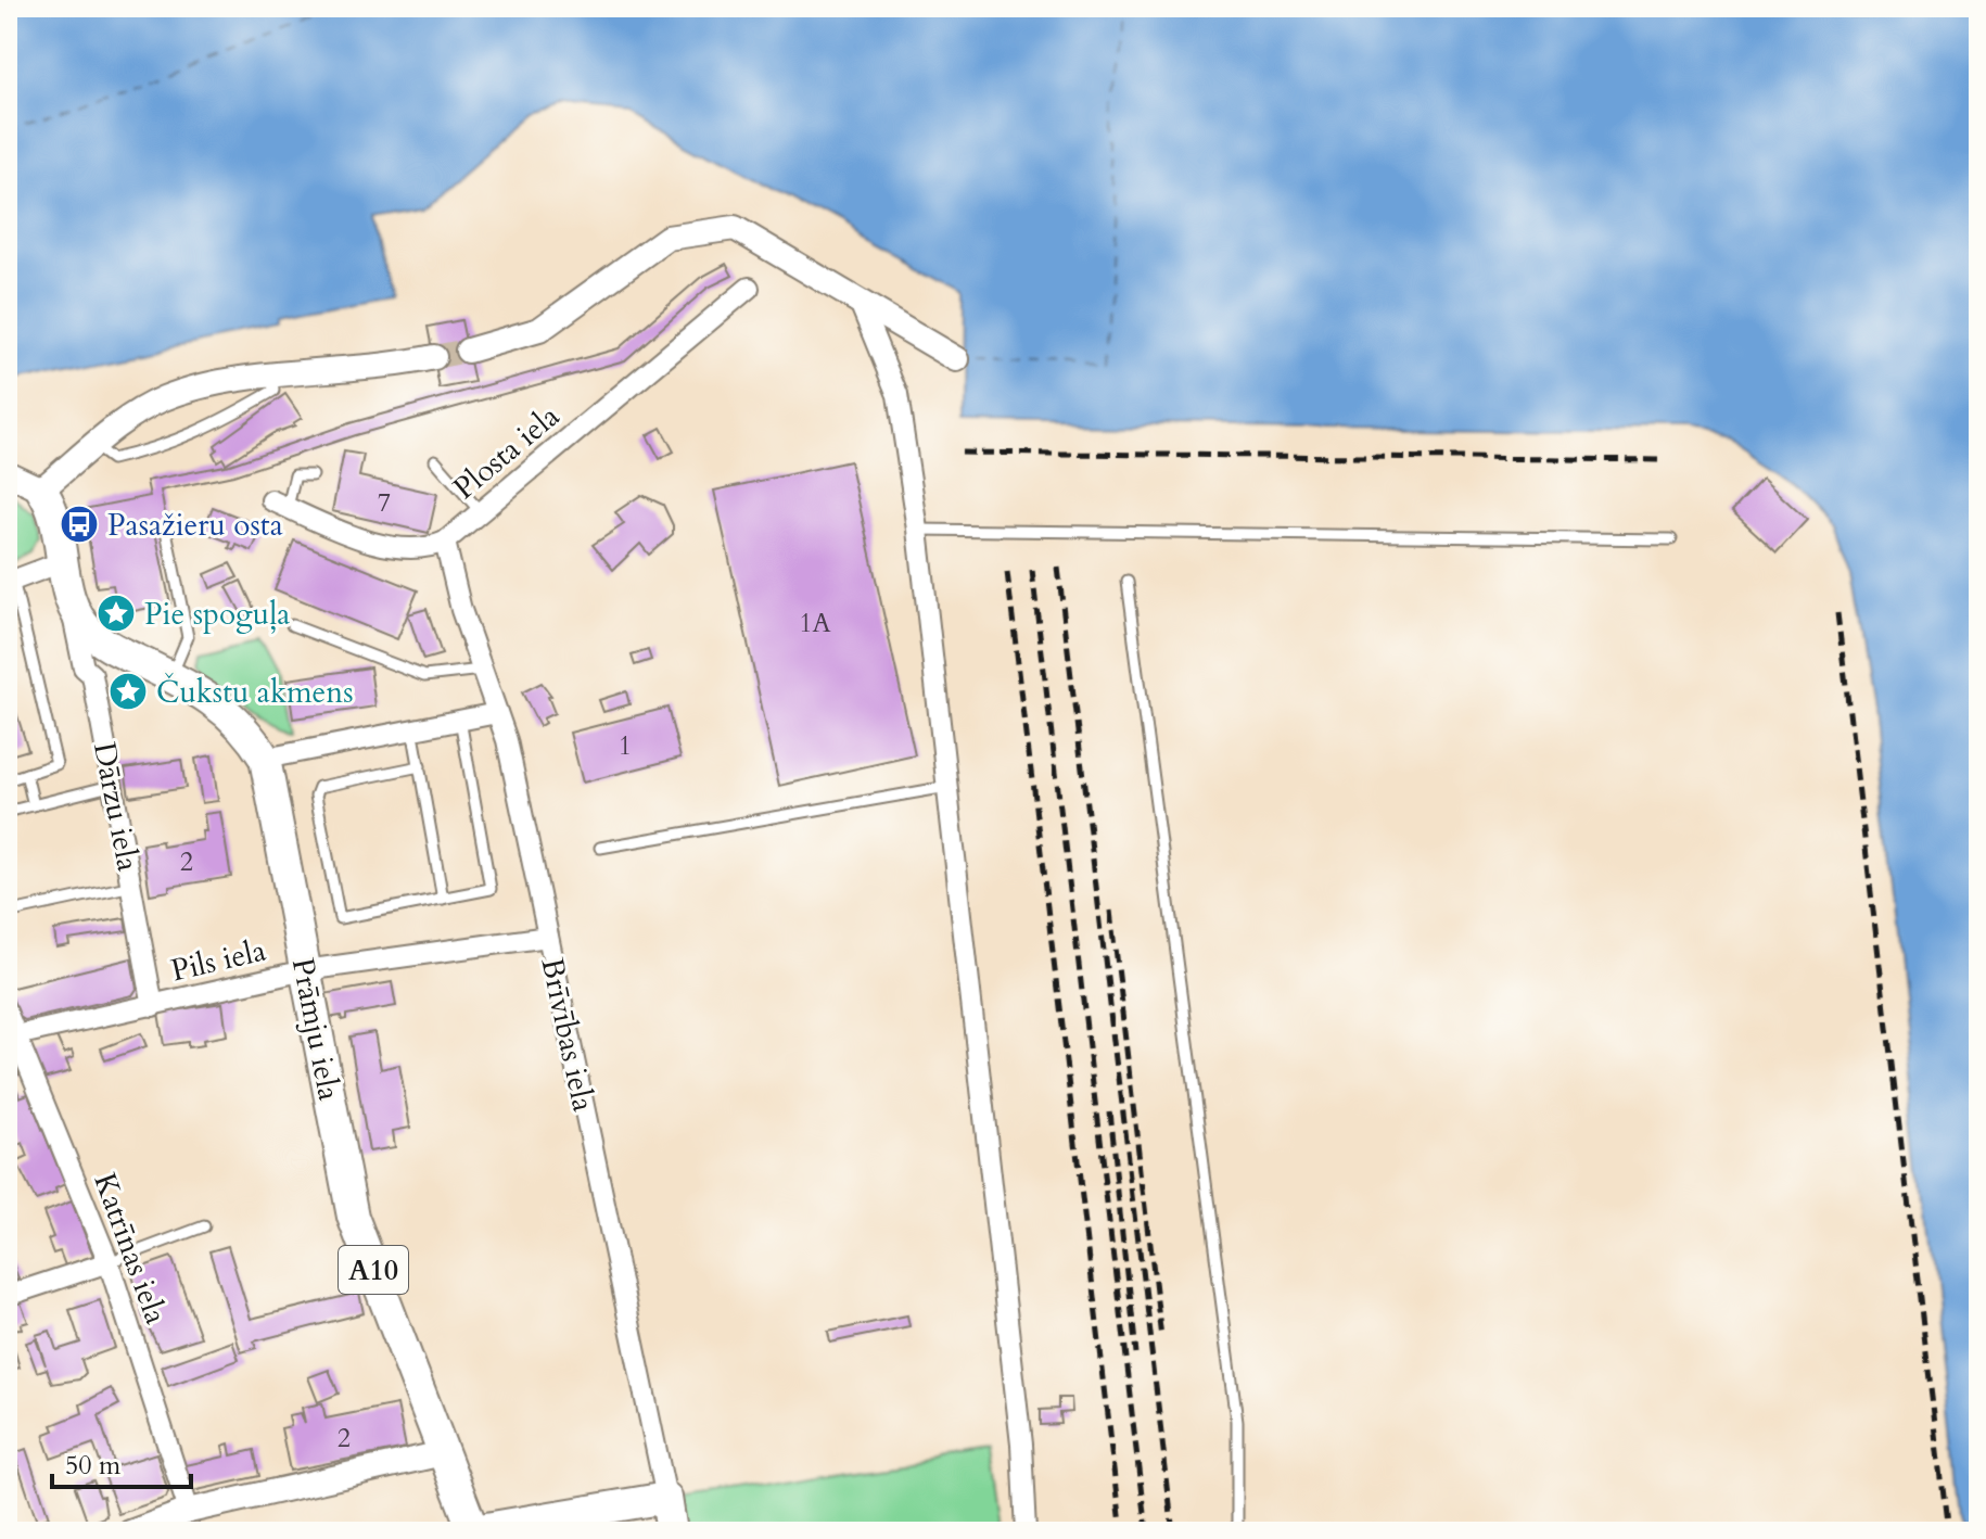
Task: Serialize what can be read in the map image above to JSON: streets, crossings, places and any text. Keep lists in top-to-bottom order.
{
  "streets": {
    "main road": [
      "Dārzu iela",
      "Prāmju iela",
      "Brīvības iela",
      "A10"
    ],
    "street": ["Plosta iela", "Pils iela", "Katrīnas iela"]
  },
  "crossings": [
    ["Plosta iela", "Brīvības iela"],
    ["Dārzu iela", "Pils iela"],
    ["Dārzu iela", "Prāmju iela"],
    ["Pils iela", "Prāmju iela"],
    ["Pils iela", "Brīvības iela"],
    ["Pils iela", "Katrīnas iela"],
    ["Prāmju iela", "A10"],
    ["Brīvības iela", "A10"]
  ],
  "places": {
    "bus stop": ["Pasažieru osta"],
    "place": ["Pie spoguļa", "Čukstu akmens"]
  },
  "house_numbers": [
    "7",
    "1A",
    "1",
    "2",
    "2"
  ],
  "scale_bar": "50 m"
}
